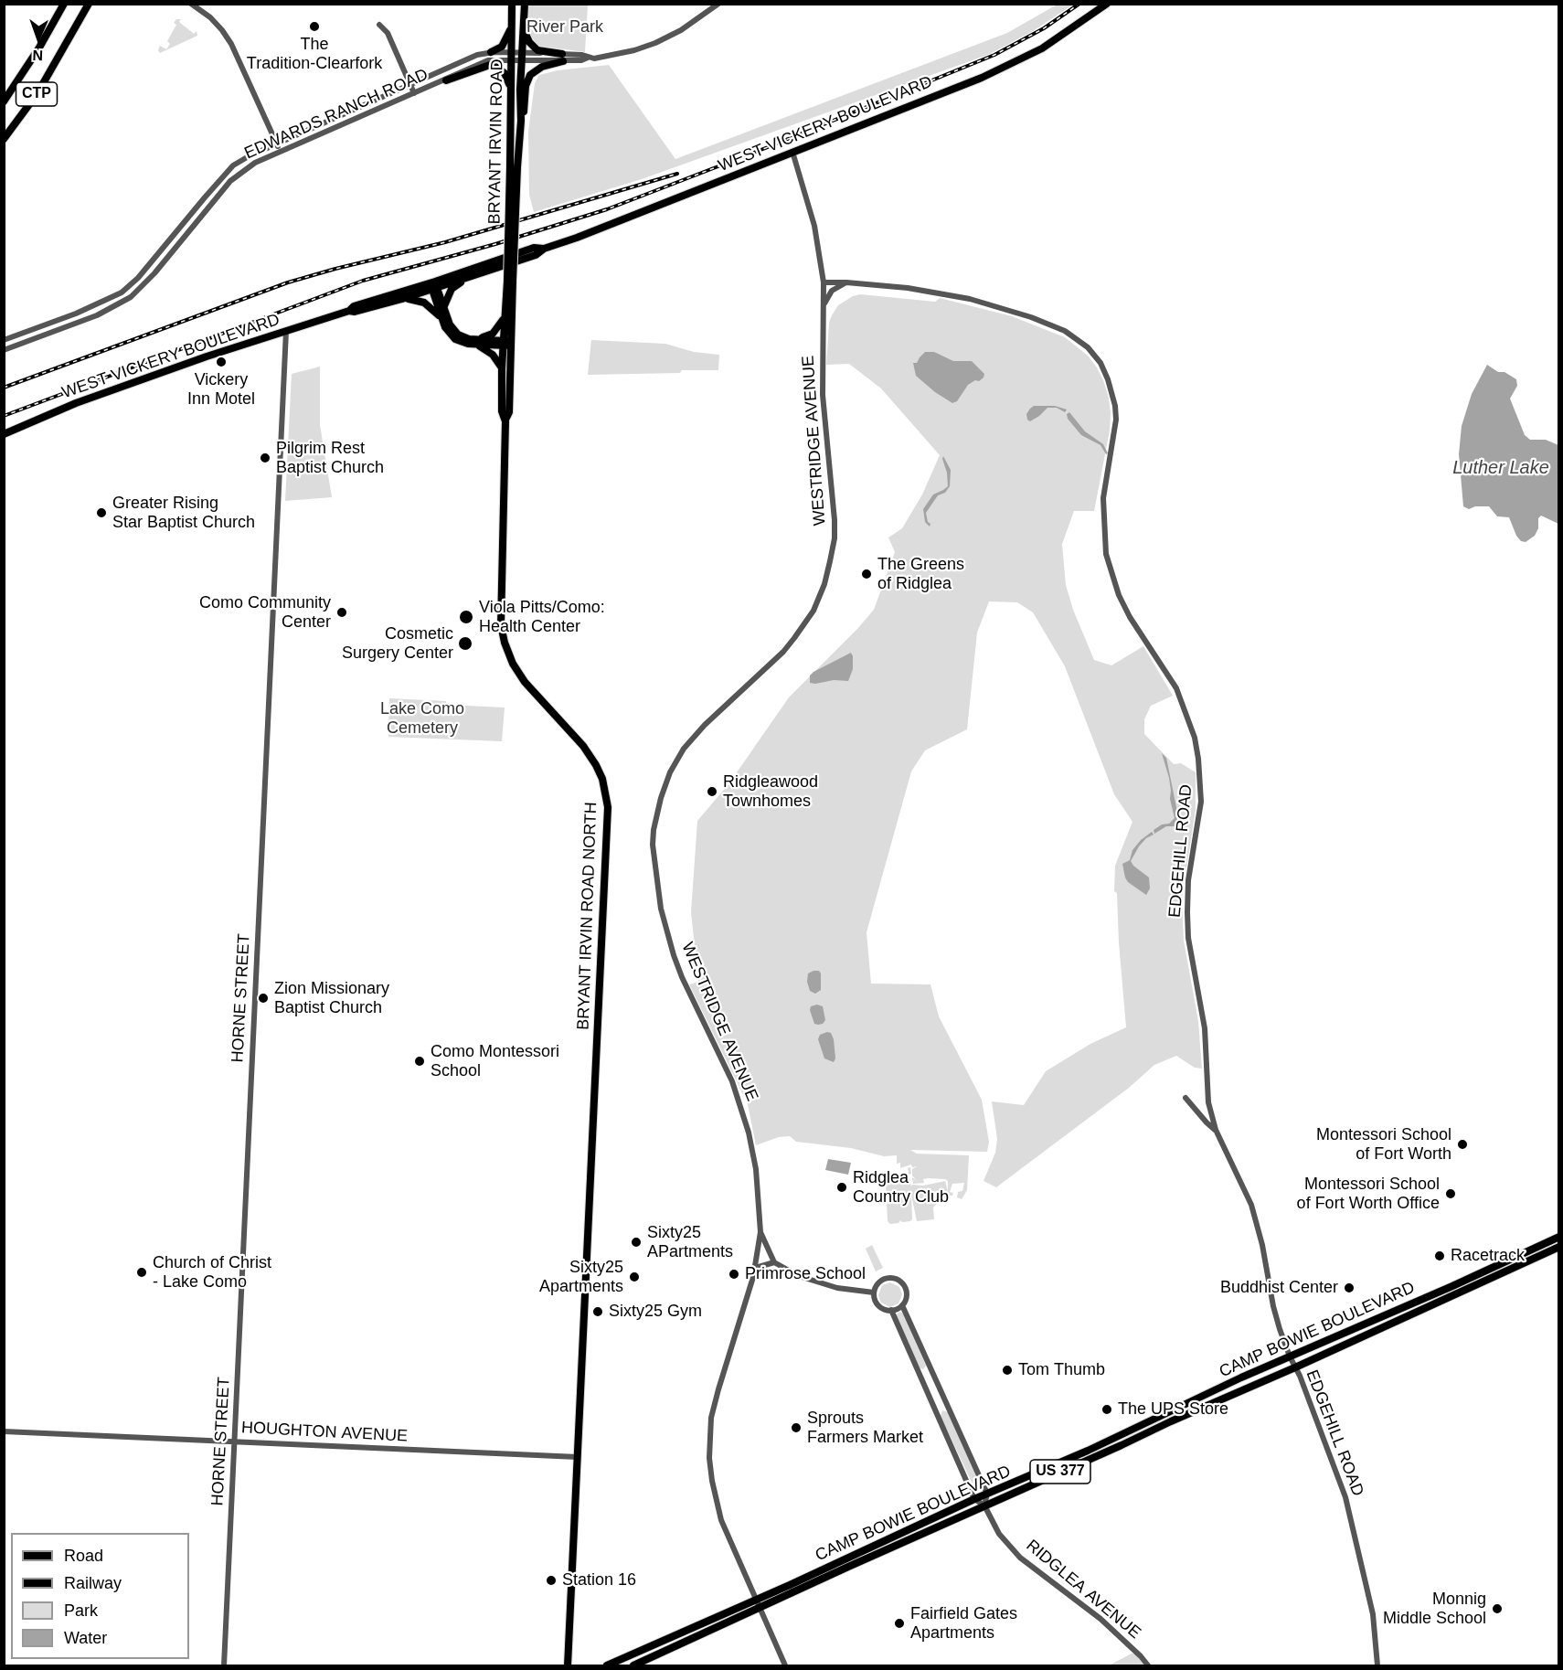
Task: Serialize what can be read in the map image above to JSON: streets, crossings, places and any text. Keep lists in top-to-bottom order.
{
  "streets": {
    "highway": ["CTP"],
    "main road": [
      "WEST VICKERY BOULEVARD",
      "BRYANT IRVIN ROAD",
      "BRYANT IRVIN ROAD NORTH",
      "CAMP BOWIE BOULEVARD",
      "US 377"
    ],
    "street": [
      "EDWARDS RANCH ROAD",
      "WESTRIDGE AVENUE",
      "EDGEHILL ROAD",
      "HORNE STREET",
      "HOUGHTON AVENUE",
      "RIDGLEA AVENUE"
    ]
  },
  "crossings": [
    ["EDWARDS RANCH ROAD", "BRYANT IRVIN ROAD"],
    ["WEST VICKERY BOULEVARD", "WESTRIDGE AVENUE"],
    ["WEST VICKERY BOULEVARD", "HORNE STREET"],
    ["BRYANT IRVIN ROAD", "BRYANT IRVIN ROAD NORTH"],
    ["WESTRIDGE AVENUE", "EDGEHILL ROAD"],
    ["WESTRIDGE AVENUE", "CAMP BOWIE BOULEVARD"],
    ["EDGEHILL ROAD", "CAMP BOWIE BOULEVARD"],
    ["BRYANT IRVIN ROAD NORTH", "HOUGHTON AVENUE"],
    ["HORNE STREET", "HOUGHTON AVENUE"],
    ["CAMP BOWIE BOULEVARD", "RIDGLEA AVENUE"]
  ],
  "water": ["Luther Lake"],
  "parks": ["River Park", "Lake Como Cemetery"],
  "places": [
    "The Tradition-Clearfork",
    "Vickery Inn Motel",
    "Pilgrim Rest Baptist Church",
    "Greater Rising Star Baptist Church",
    "The Greens of Ridglea",
    "Como Community Center",
    "Viola Pitts/Como: Health Center",
    "Cosmetic Surgery Center",
    "Ridgleawood Townhomes",
    "Zion Missionary Baptist Church",
    "Como Montessori School",
    "Montessori School of Fort Worth",
    "Ridglea Country Club",
    "Montessori School of Fort Worth Office",
    "Sixty25 APartments",
    "Racetrack",
    "Church of Christ - Lake Como",
    "Primrose School",
    "Sixty25 Apartments",
    "Buddhist Center",
    "Sixty25 Gym",
    "Tom Thumb",
    "The UPS Store",
    "Sprouts Farmers Market",
    "Station 16",
    "Monnig Middle School",
    "Fairfield Gates Apartments"
  ],
  "legend": [
    "Road",
    "Railway",
    "Park",
    "Water"
  ],
  "north": "bottom"
}
